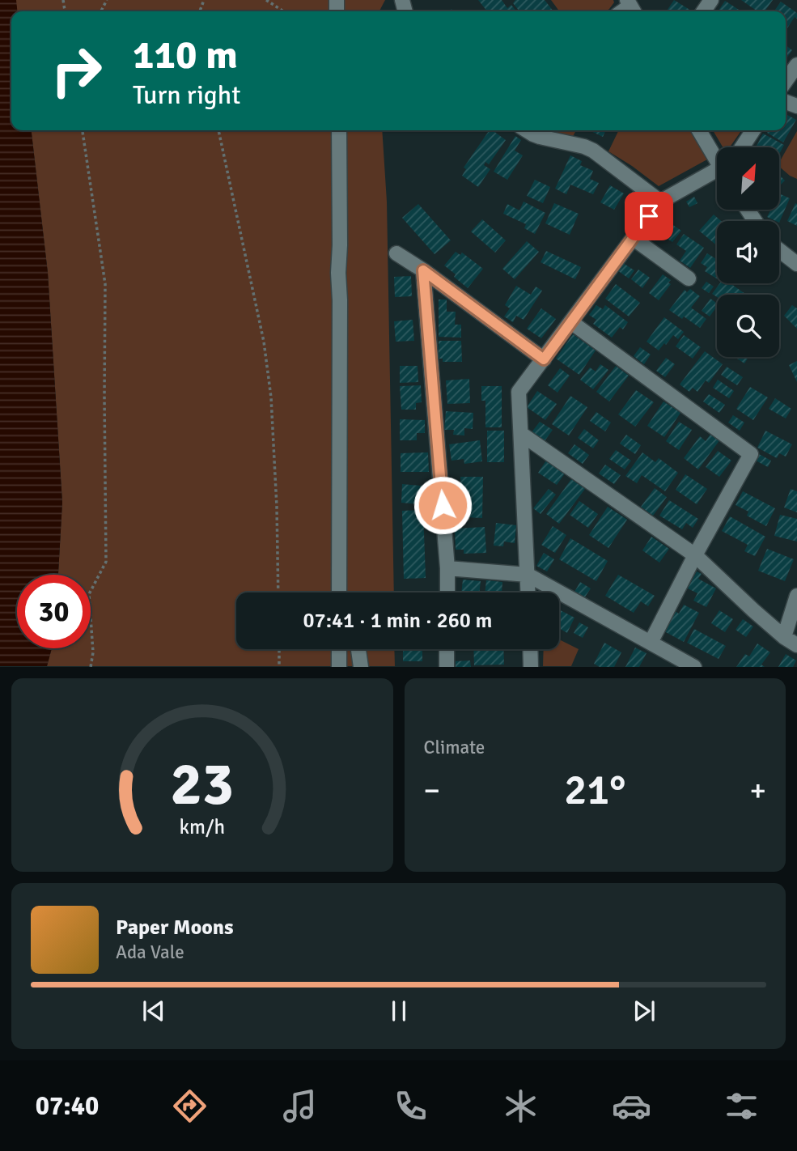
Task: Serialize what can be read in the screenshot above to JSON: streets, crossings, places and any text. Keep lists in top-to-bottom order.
{
  "north": "top right",
  "page": {
    "turn": ["110 m", "Turn right"],
    "limit": "30",
    "trip": "07:41 · 1 min · 260 m",
    "tile": "Climate",
    "heat": ["−", "21°", "+"],
    "song": ["Paper Moons", "Ada Vale"],
    "tabs": "07:40",
    "gauge": ["23", "km/h"]
  }
}
